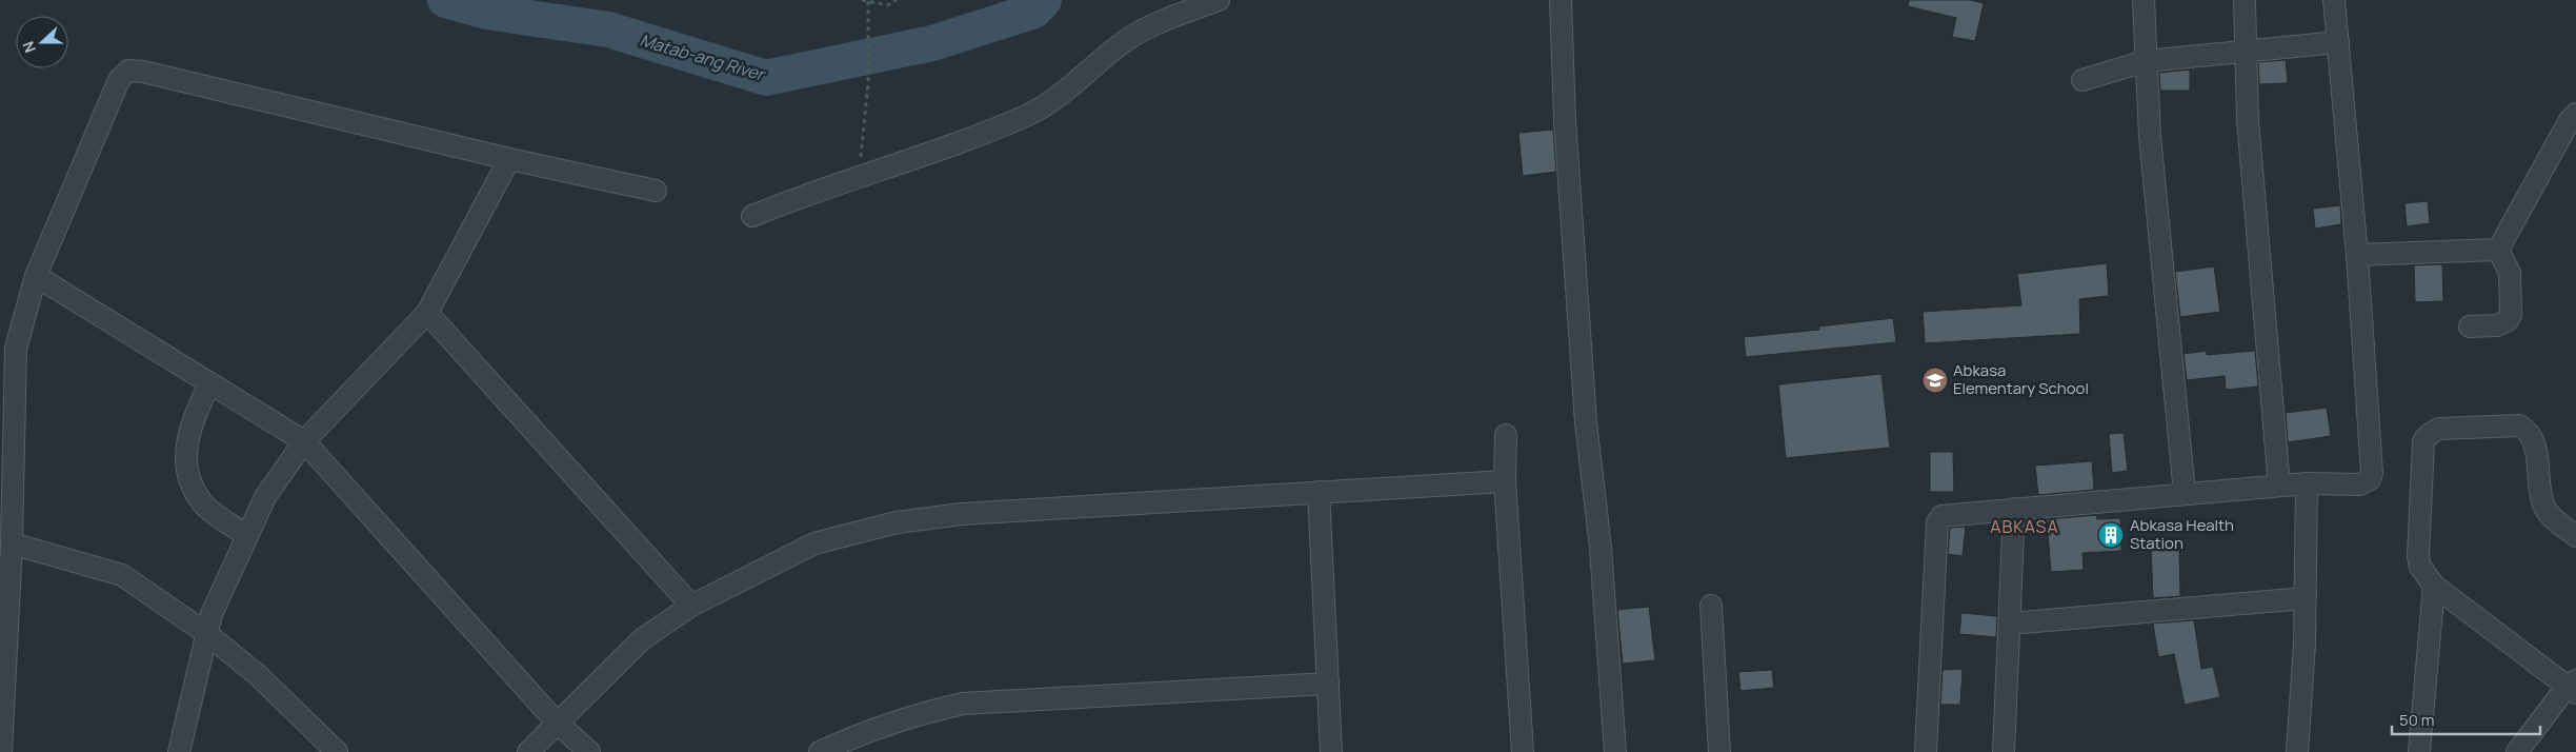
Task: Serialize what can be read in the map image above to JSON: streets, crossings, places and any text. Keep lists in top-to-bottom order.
{
  "districts": ["ABKASA"],
  "water": ["Matab-ang River"],
  "places": {
    "school or university": ["Abkasa Elementary School"],
    "building": ["Abkasa Health Station"]
  },
  "scale_bar": "50 m",
  "north": "left"
}
